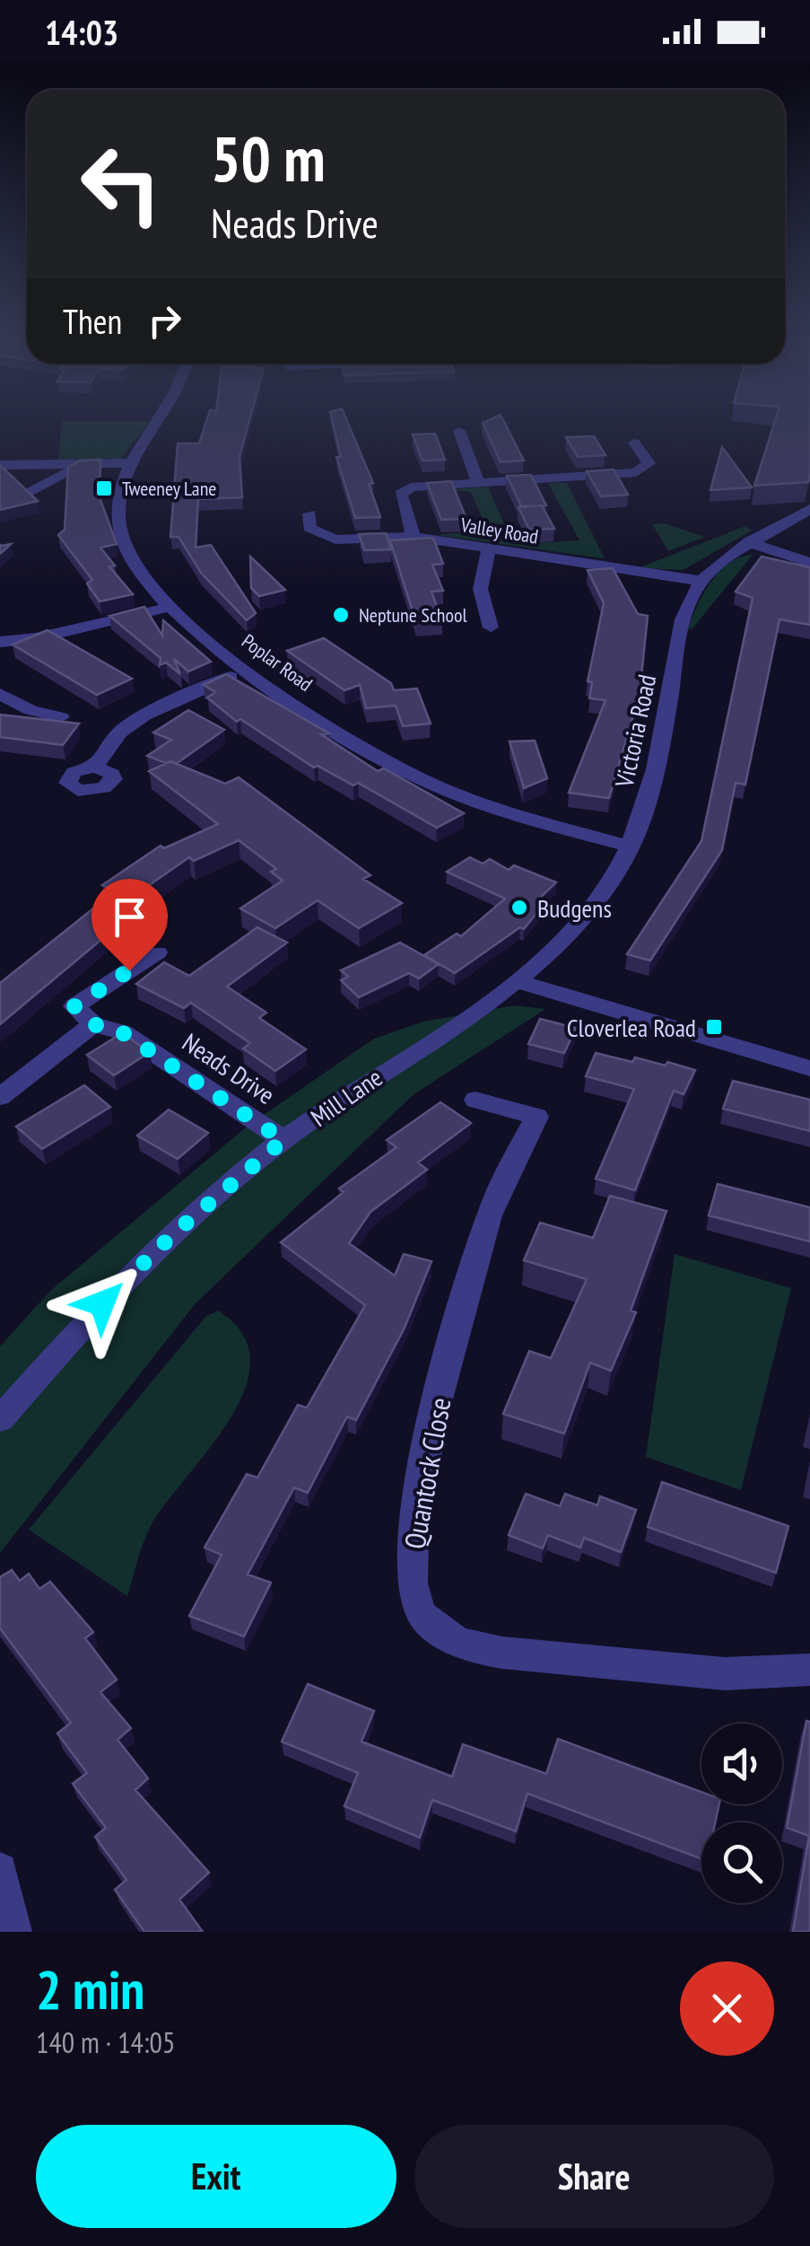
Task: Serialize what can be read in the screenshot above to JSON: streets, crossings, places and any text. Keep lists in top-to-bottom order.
{
  "streets": {
    "street": [
      "Valley Road",
      "Poplar Road",
      "Victoria Road",
      "Neads Drive",
      "Mill Lane",
      "Quantock Close"
    ]
  },
  "crossings": [
    ["Valley Road", "Victoria Road"],
    ["Poplar Road", "Victoria Road"],
    ["Victoria Road", "Mill Lane"],
    ["Neads Drive", "Mill Lane"]
  ],
  "places": {
    "transit": ["Tweeney Lane", "Cloverlea Road"],
    "other": ["Neptune School", "Budgens"]
  },
  "page": {
    "status": "14:03",
    "turn": ["50 m", "Neads Drive"],
    "then": "Then",
    "heading": ["2 min", "140 m · 14:05"],
    "buttons": ["Exit", "Share"]
  }
}
